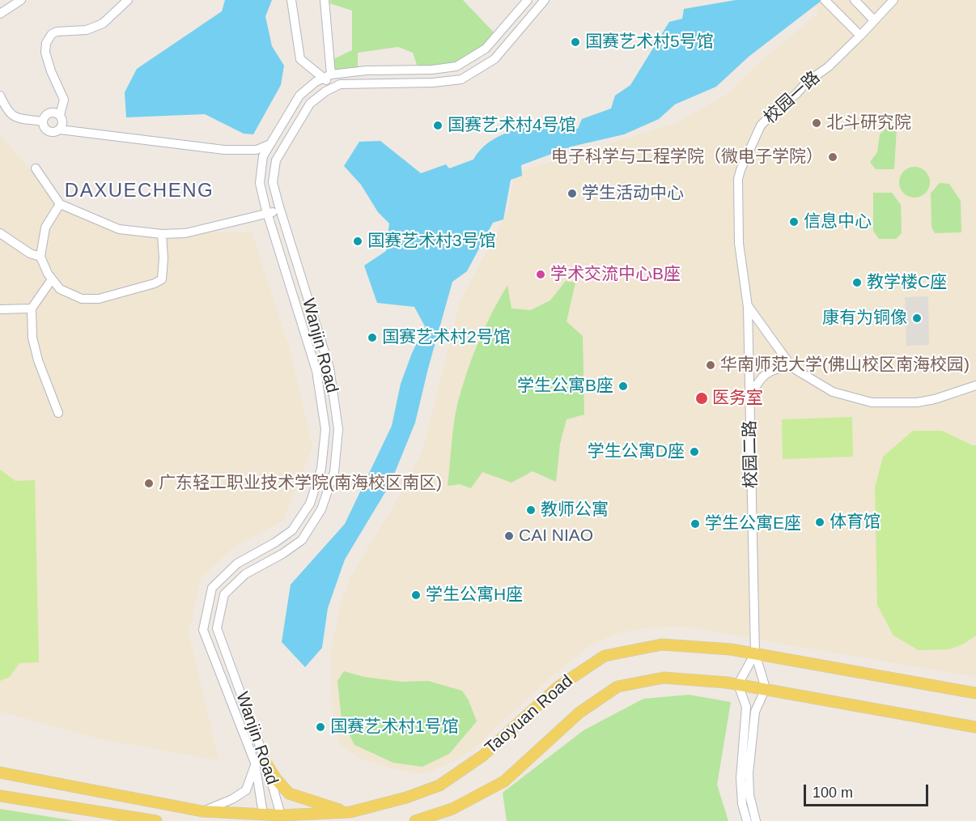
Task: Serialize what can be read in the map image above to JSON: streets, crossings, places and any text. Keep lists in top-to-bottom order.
{
  "streets": {
    "main road": ["Taoyuan Road"],
    "street": ["校园一路", "Wanjin Road", "校园二路"]
  },
  "crossings": [
    ["校园一路", "校园二路"],
    ["Wanjin Road", "Taoyuan Road"],
    ["校园二路", "Taoyuan Road"]
  ],
  "districts": ["DAXUECHENG"],
  "places": [
    "国赛艺术村5号馆",
    "北斗研究院",
    "国赛艺术村4号馆",
    "电子科学与工程学院（微电子学院）",
    "学生活动中心",
    "信息中心",
    "国赛艺术村3号馆",
    "学术交流中心B座",
    "教学楼C座",
    "康有为铜像",
    "国赛艺术村2号馆",
    "华南师范大学(佛山校区南海校园)",
    "学生公寓B座",
    "医务室",
    "学生公寓D座",
    "广东轻工职业技术学院(南海校区南区)",
    "教师公寓",
    "体育馆",
    "学生公寓E座",
    "CAI NIAO",
    "学生公寓H座",
    "国赛艺术村1号馆"
  ],
  "scale_bar": "100 m"
}
